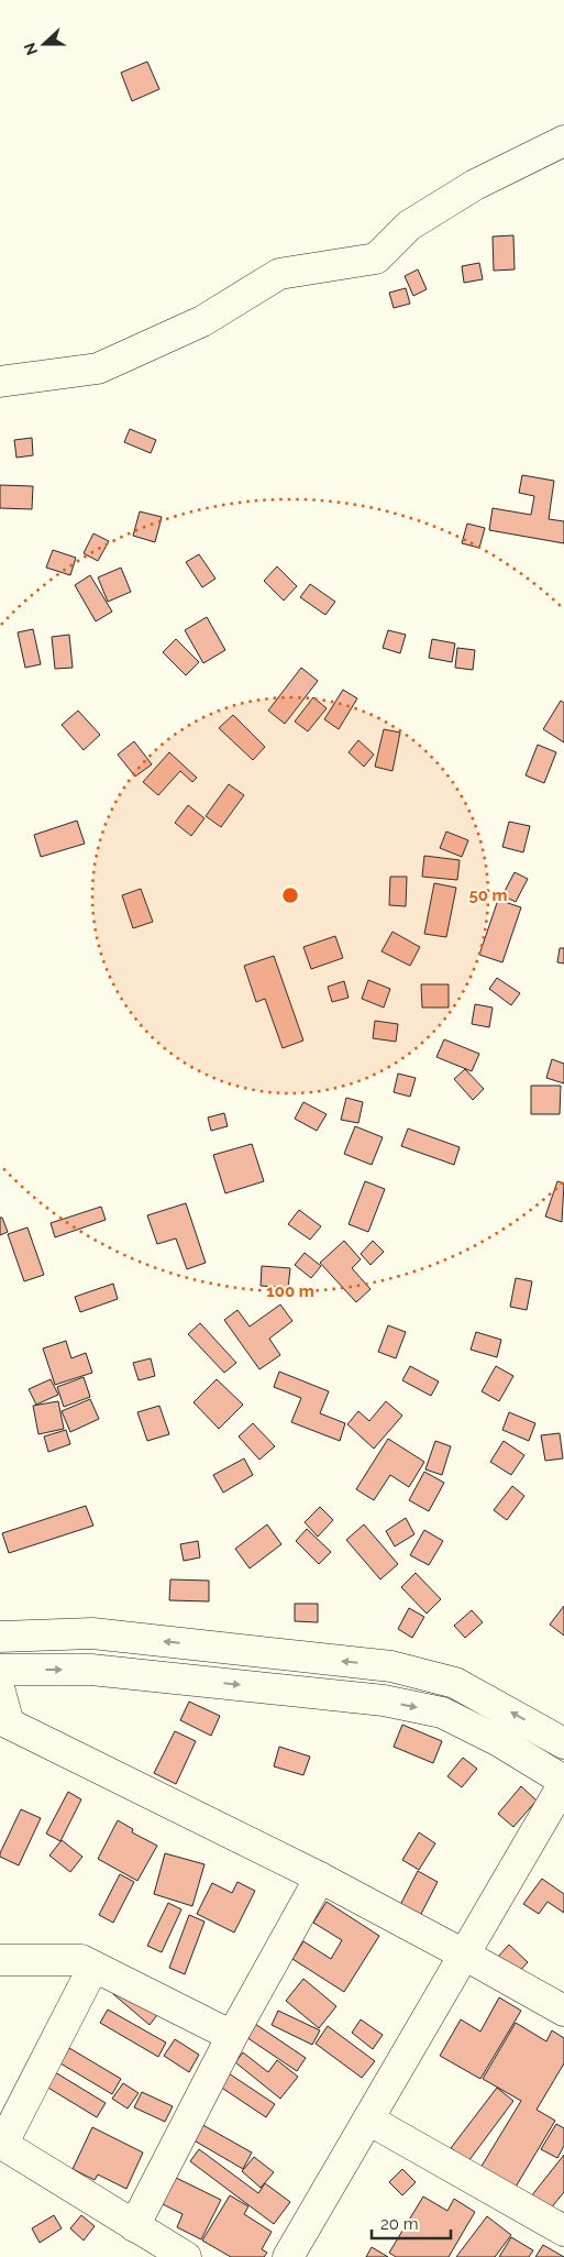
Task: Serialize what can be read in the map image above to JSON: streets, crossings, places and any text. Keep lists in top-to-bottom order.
{
  "scale_bar": "20 m",
  "north": "left",
  "rings": ["50 m", "100 m"]
}
